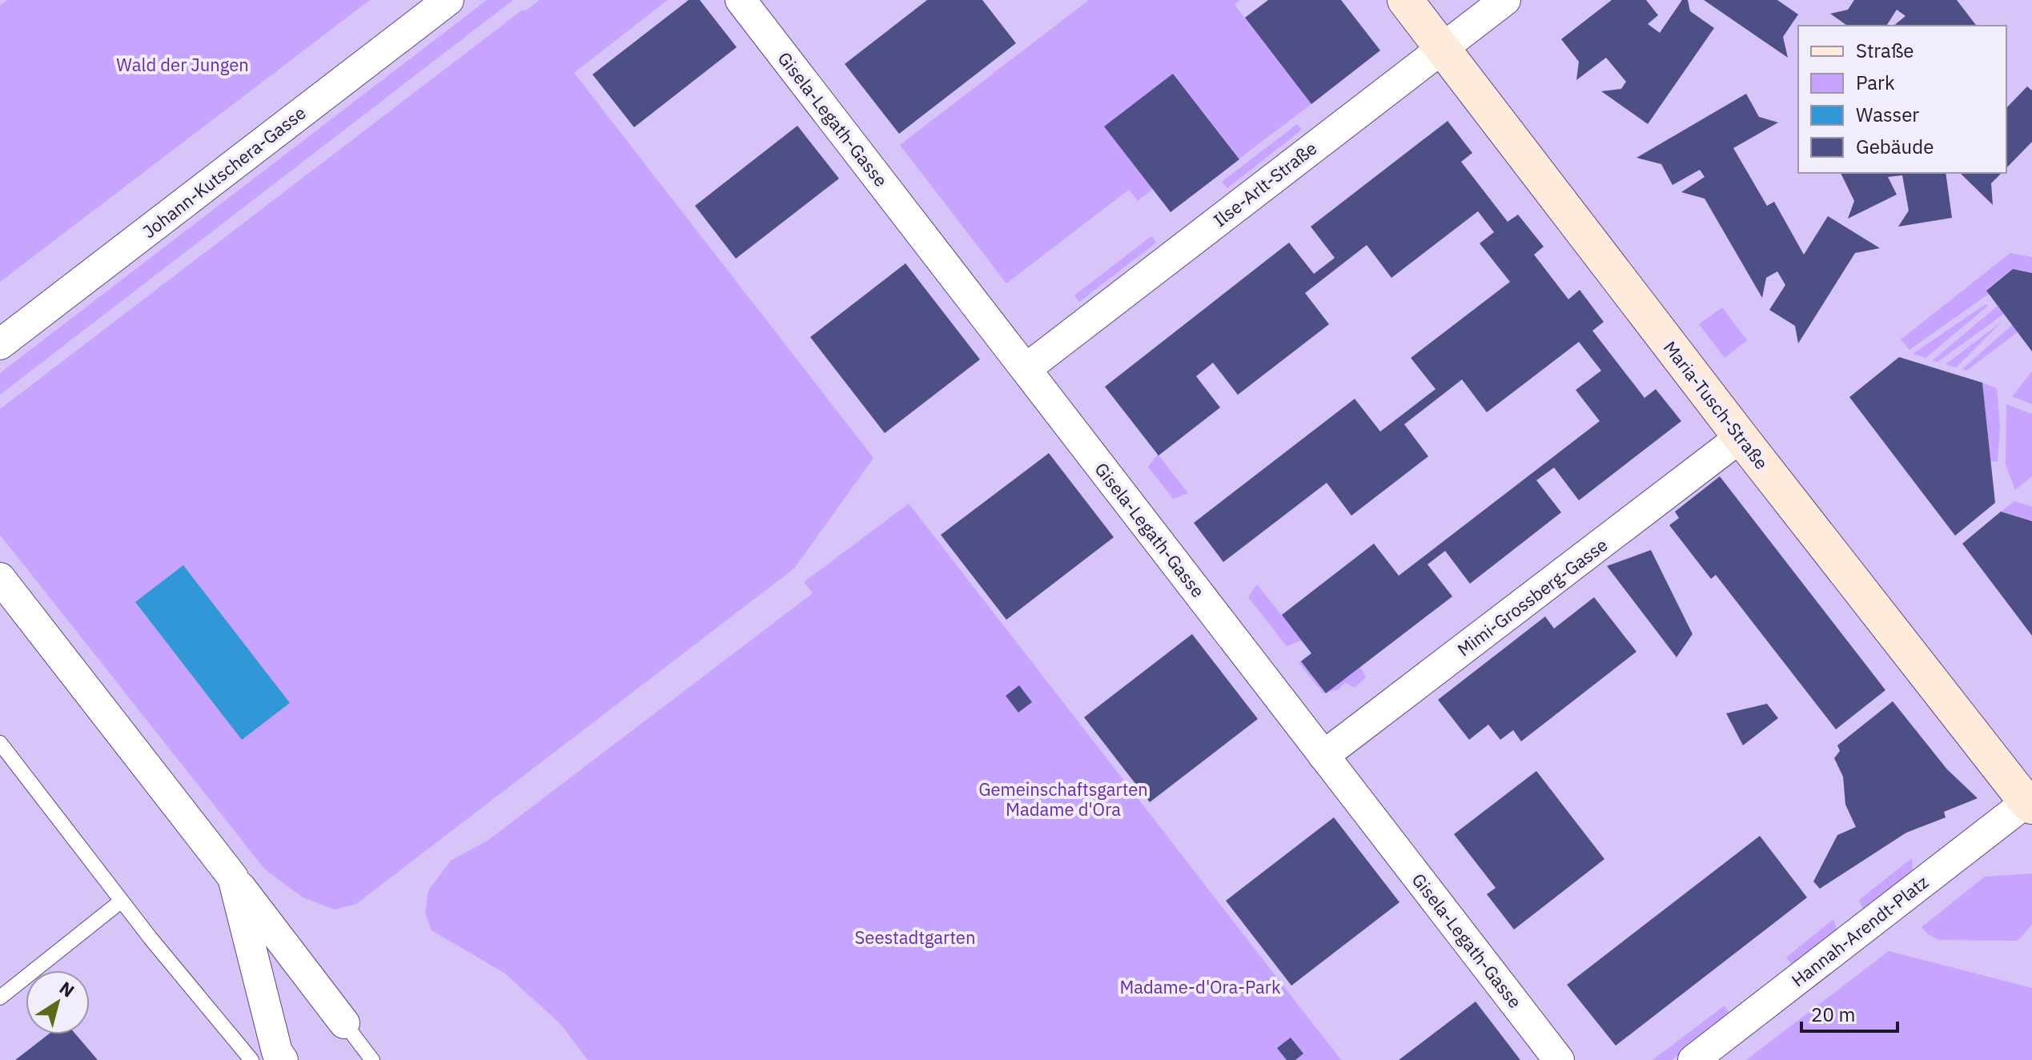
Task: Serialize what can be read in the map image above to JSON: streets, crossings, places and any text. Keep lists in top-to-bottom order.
{
  "streets": {
    "street": [
      "Gisela-Legath-Gasse",
      "Johann-Kutschera-Gasse",
      "Ilse-Arlt-Straße",
      "Maria-Tusch-Straße",
      "Mimi-Grossberg-Gasse",
      "Hannah-Arendt-Platz"
    ]
  },
  "crossings": [
    ["Gisela-Legath-Gasse", "Ilse-Arlt-Straße"],
    ["Gisela-Legath-Gasse", "Mimi-Grossberg-Gasse"],
    ["Ilse-Arlt-Straße", "Maria-Tusch-Straße"],
    ["Maria-Tusch-Straße", "Mimi-Grossberg-Gasse"],
    ["Maria-Tusch-Straße", "Hannah-Arendt-Platz"]
  ],
  "parks": [
    "Wald der Jungen",
    "Gemeinschaftsgarten Madame d'Ora",
    "Seestadtgarten",
    "Madame-d'Ora-Park"
  ],
  "legend": [
    "Straße",
    "Park",
    "Wasser",
    "Gebäude"
  ],
  "scale_bar": "20 m",
  "north": "top right"
}
